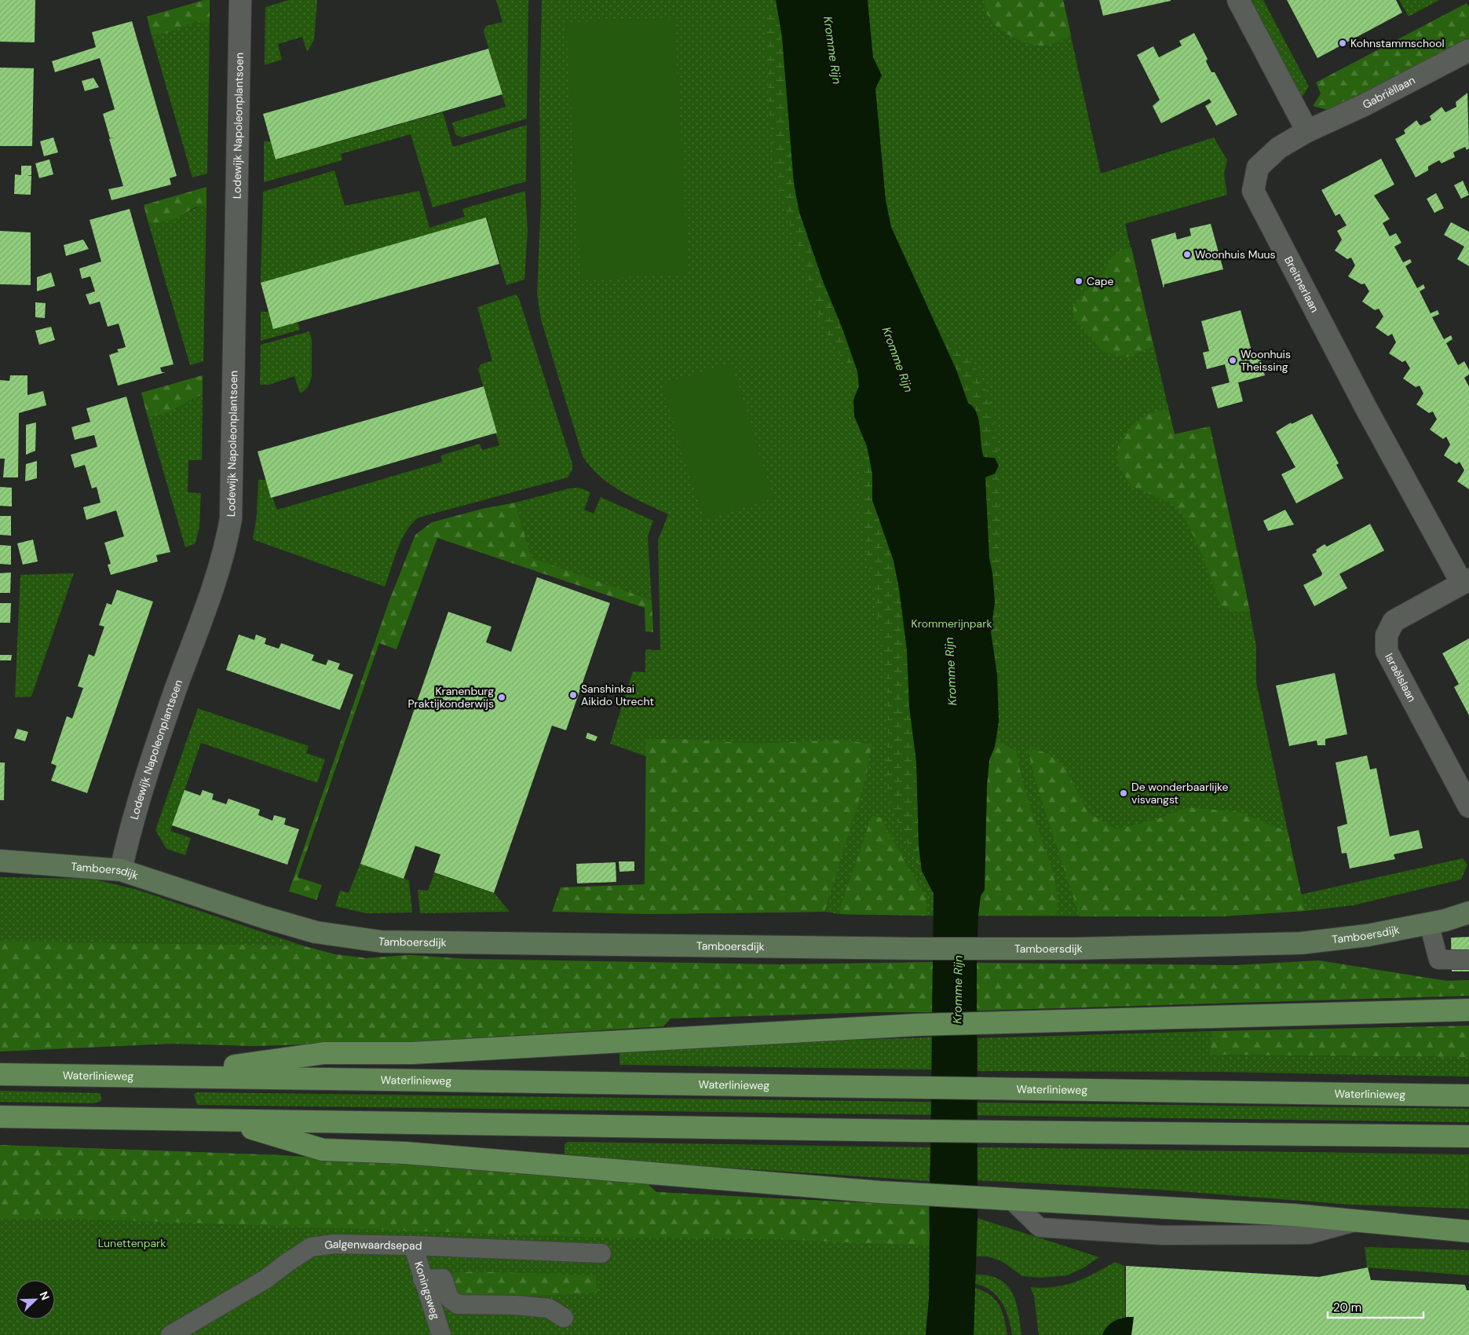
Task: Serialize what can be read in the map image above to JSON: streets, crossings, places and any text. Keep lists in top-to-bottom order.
{
  "streets": {
    "main road": ["Waterlinieweg"],
    "street": [
      "Gabriëllaan",
      "Lodewijk Napoleonplantsoen",
      "Breitnerlaan",
      "Israëlslaan",
      "Tamboersdijk"
    ],
    "lane": ["Galgenwaardsepad", "Koningsweg"]
  },
  "crossings": [
    ["Gabriëllaan", "Breitnerlaan"],
    ["Lodewijk Napoleonplantsoen", "Tamboersdijk"],
    ["Breitnerlaan", "Israëlslaan"],
    ["Galgenwaardsepad", "Koningsweg"]
  ],
  "water": ["Kromme Rijn"],
  "parks": ["Krommerijnpark", "Lunettenpark"],
  "places": [
    "Kohnstammschool",
    "Woonhuis Muus",
    "Cape",
    "Woonhuis Theissing",
    "Sanshinkai Aikido Utrecht",
    "Kranenburg Praktijkonderwijs",
    "De wonderbaarlijke visvangst"
  ],
  "scale_bar": "20 m",
  "north": "top right"
}
